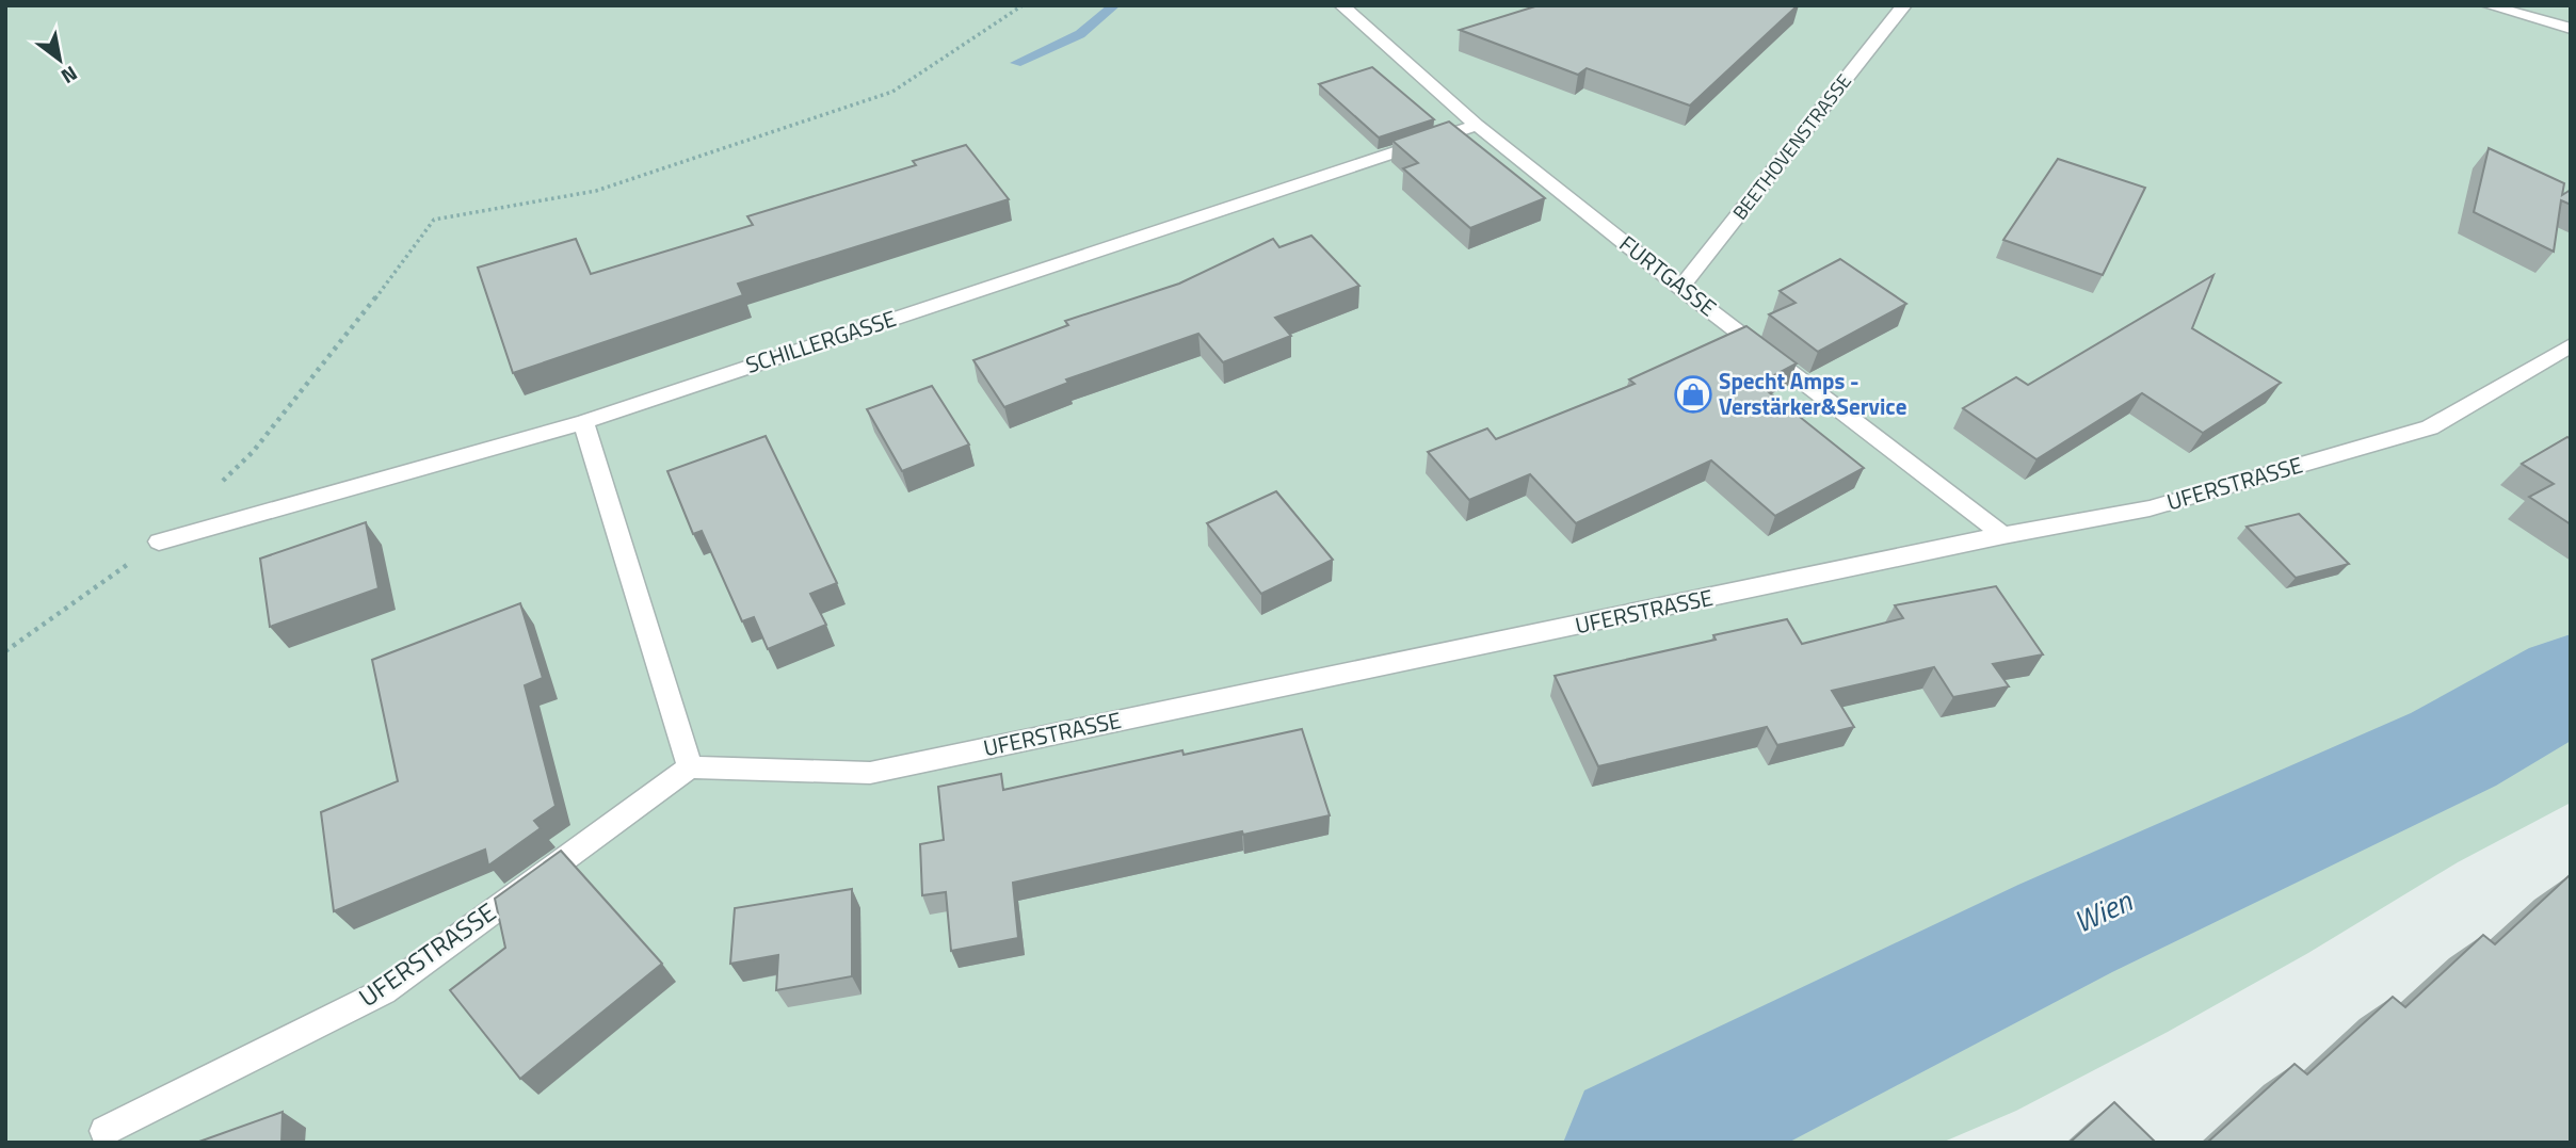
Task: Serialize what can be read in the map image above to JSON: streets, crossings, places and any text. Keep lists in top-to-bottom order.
{
  "streets": {
    "street": [
      "BEETHOVENSTRASSE",
      "FURTGASSE",
      "SCHILLERGASSE",
      "UFERSTRASSE"
    ]
  },
  "crossings": [
    ["BEETHOVENSTRASSE", "FURTGASSE"],
    ["FURTGASSE", "SCHILLERGASSE"],
    ["FURTGASSE", "UFERSTRASSE"]
  ],
  "water": ["Wien"],
  "places": {
    "shop": ["Specht Amps - Verstärker&Service"]
  },
  "north": "bottom right"
}
